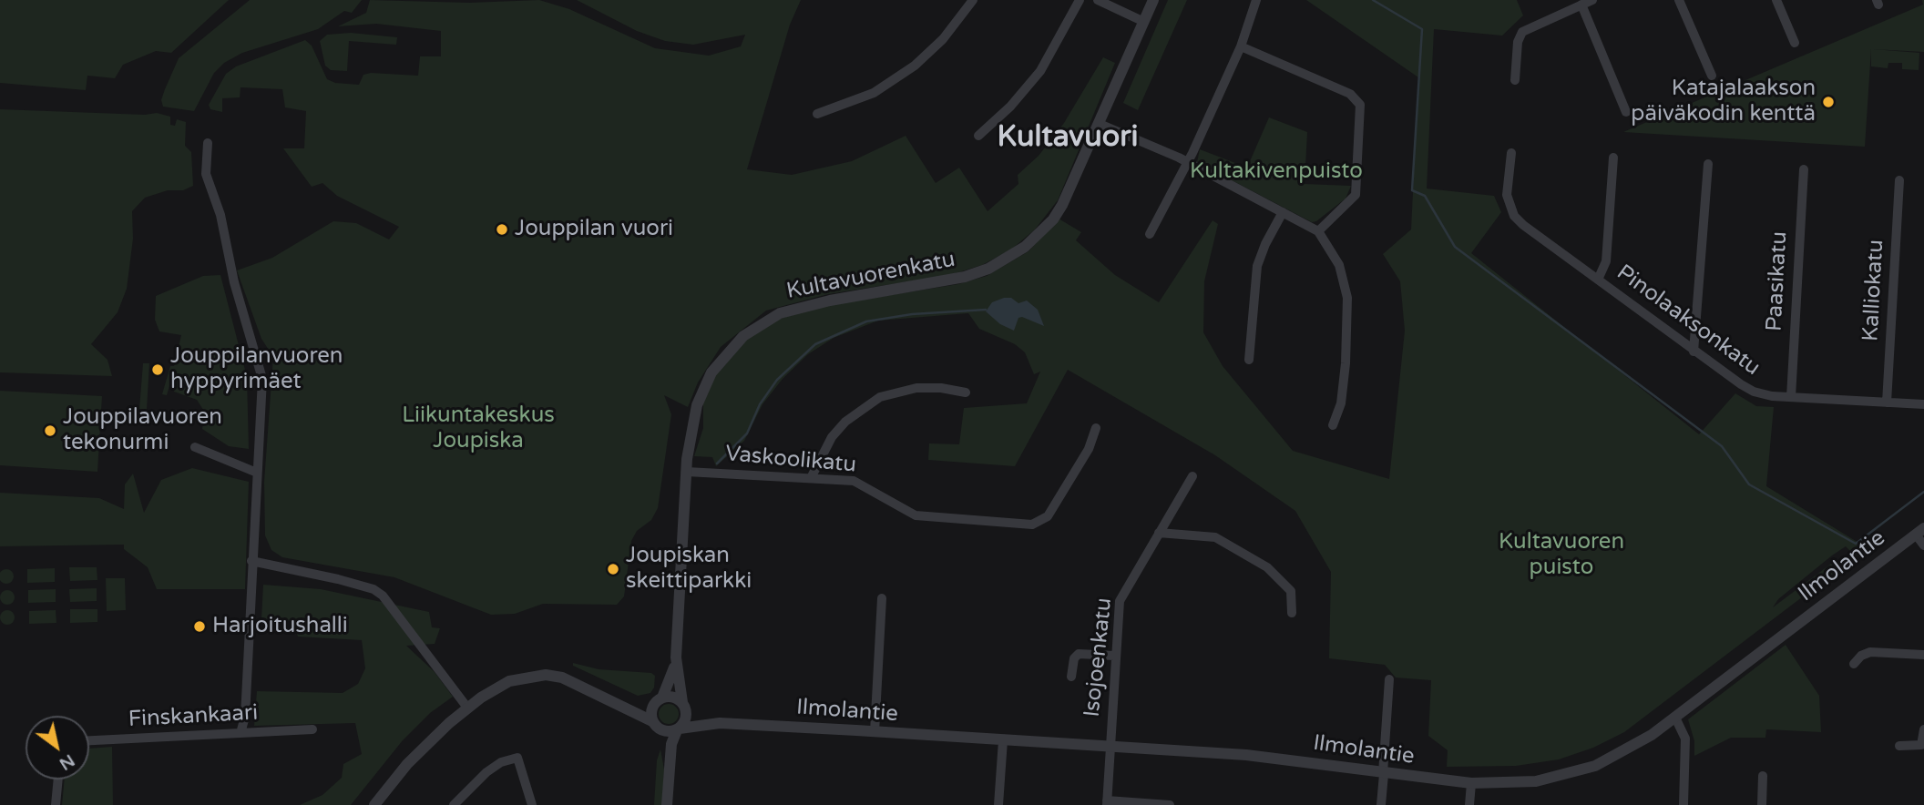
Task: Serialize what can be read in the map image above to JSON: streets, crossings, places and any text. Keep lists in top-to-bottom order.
{
  "streets": {
    "street": [
      "Kultavuorenkatu",
      "Paasikatu",
      "Kalliokatu",
      "Pinolaaksonkatu",
      "Vaskoolikatu",
      "Ilmolantie",
      "Isojoenkatu",
      "Finskankaari"
    ]
  },
  "crossings": [
    ["Kultavuorenkatu", "Vaskoolikatu"],
    ["Kultavuorenkatu", "Ilmolantie"],
    ["Paasikatu", "Pinolaaksonkatu"],
    ["Kalliokatu", "Pinolaaksonkatu"],
    ["Ilmolantie", "Isojoenkatu"]
  ],
  "districts": ["Kultavuori"],
  "parks": ["Kultakivenpuisto", "Liikuntakeskus Joupiska", "Kultavuoren puisto"],
  "places": [
    "Katajalaakson päiväkodin kenttä",
    "Jouppilan vuori",
    "Jouppilanvuoren hyppyrimäet",
    "Jouppilavuoren tekonurmi",
    "Joupiskan skeittiparkki",
    "Harjoitushalli"
  ],
  "north": "bottom right"
}
